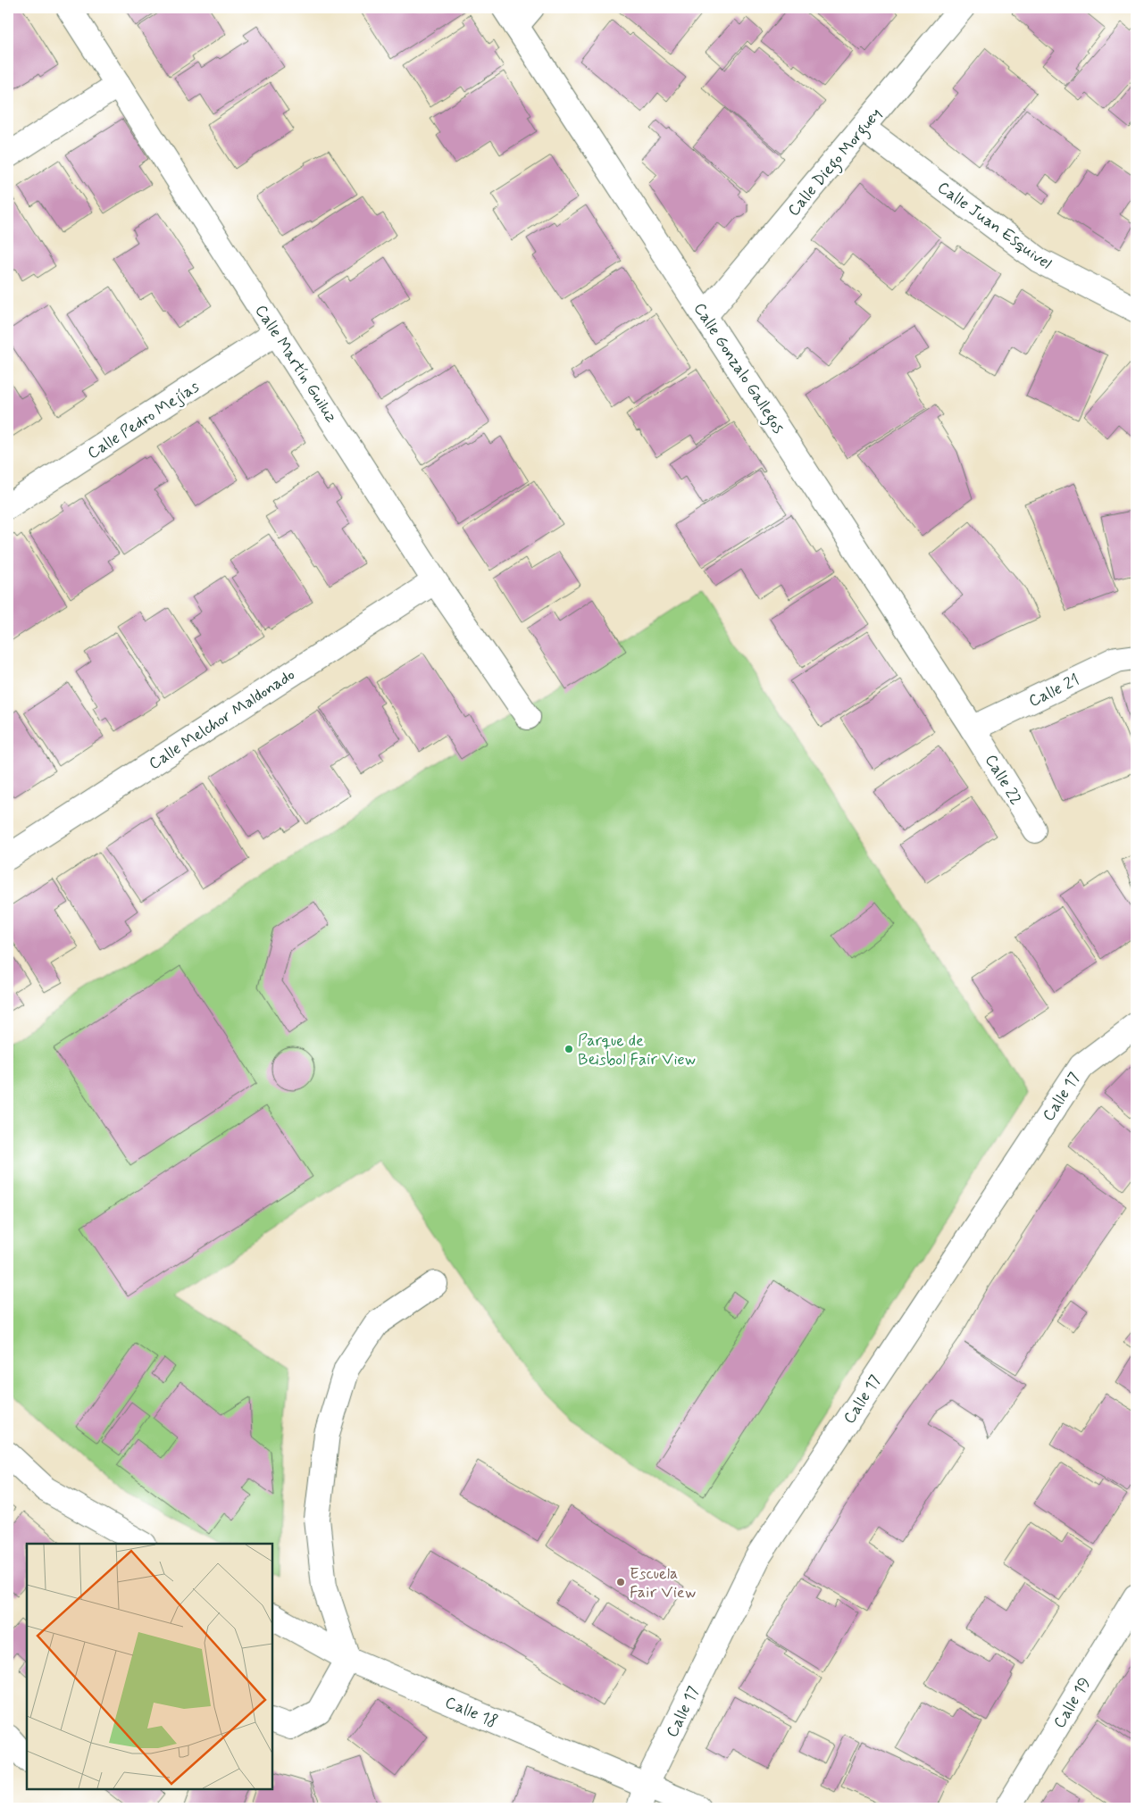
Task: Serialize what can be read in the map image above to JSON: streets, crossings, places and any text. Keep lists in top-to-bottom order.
{
  "streets": {
    "street": [
      "Calle Diego Morguey",
      "Calle Juan Esquivel",
      "Calle Martín Guiluz",
      "Calle Gonzalo Gallegos",
      "Calle Pedro Mejías",
      "Calle 21",
      "Calle Melchor Maldonado",
      "Calle 22",
      "Calle 17",
      "Calle 19",
      "Calle 18"
    ]
  },
  "crossings": [
    ["Calle Diego Morguey", "Calle Juan Esquivel"],
    ["Calle Diego Morguey", "Calle Gonzalo Gallegos"],
    ["Calle Martín Guiluz", "Calle Pedro Mejías"],
    ["Calle Martín Guiluz", "Calle Melchor Maldonado"],
    ["Calle Gonzalo Gallegos", "Calle 21"],
    ["Calle Gonzalo Gallegos", "Calle 22"],
    ["Calle 21", "Calle 22"],
    ["Calle 17", "Calle 18"]
  ],
  "places": ["Parque de Beisbol Fair View", "Escuela Fair View"]
}
